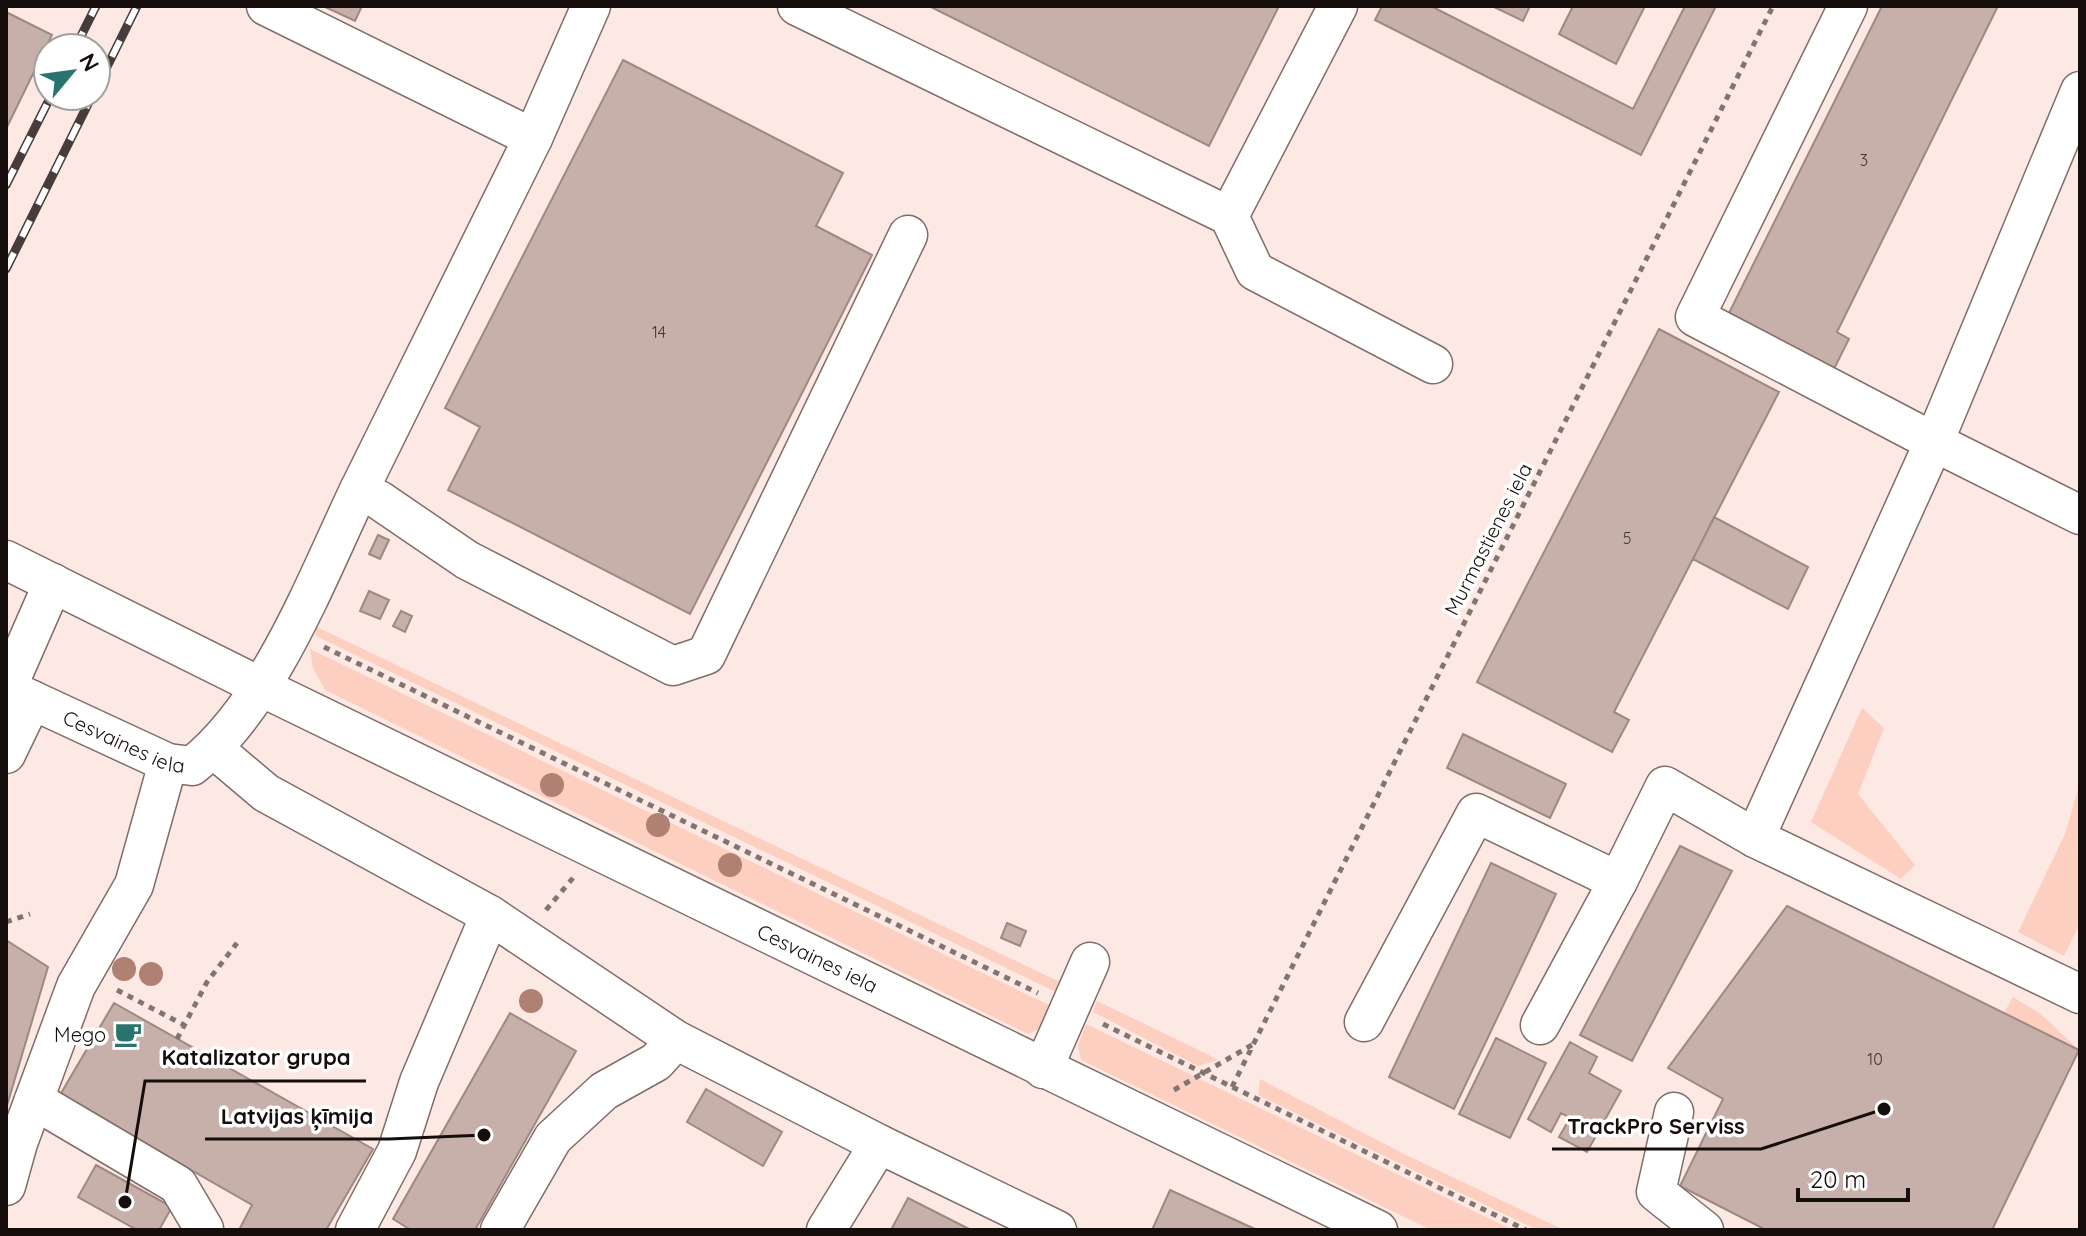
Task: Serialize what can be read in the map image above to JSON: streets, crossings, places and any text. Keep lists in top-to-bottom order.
{
  "streets": {
    "street": ["Cesvaines iela"],
    "path": ["Murmastienes iela"]
  },
  "places": {
    "cafe": ["Mego"],
    "other": ["TrackPro Serviss", "Latvijas ķīmija", "Katalizator grupa"]
  },
  "house_numbers": [
    "3",
    "14",
    "5",
    "10"
  ],
  "scale_bar": "20 m",
  "north": "top right"
}
